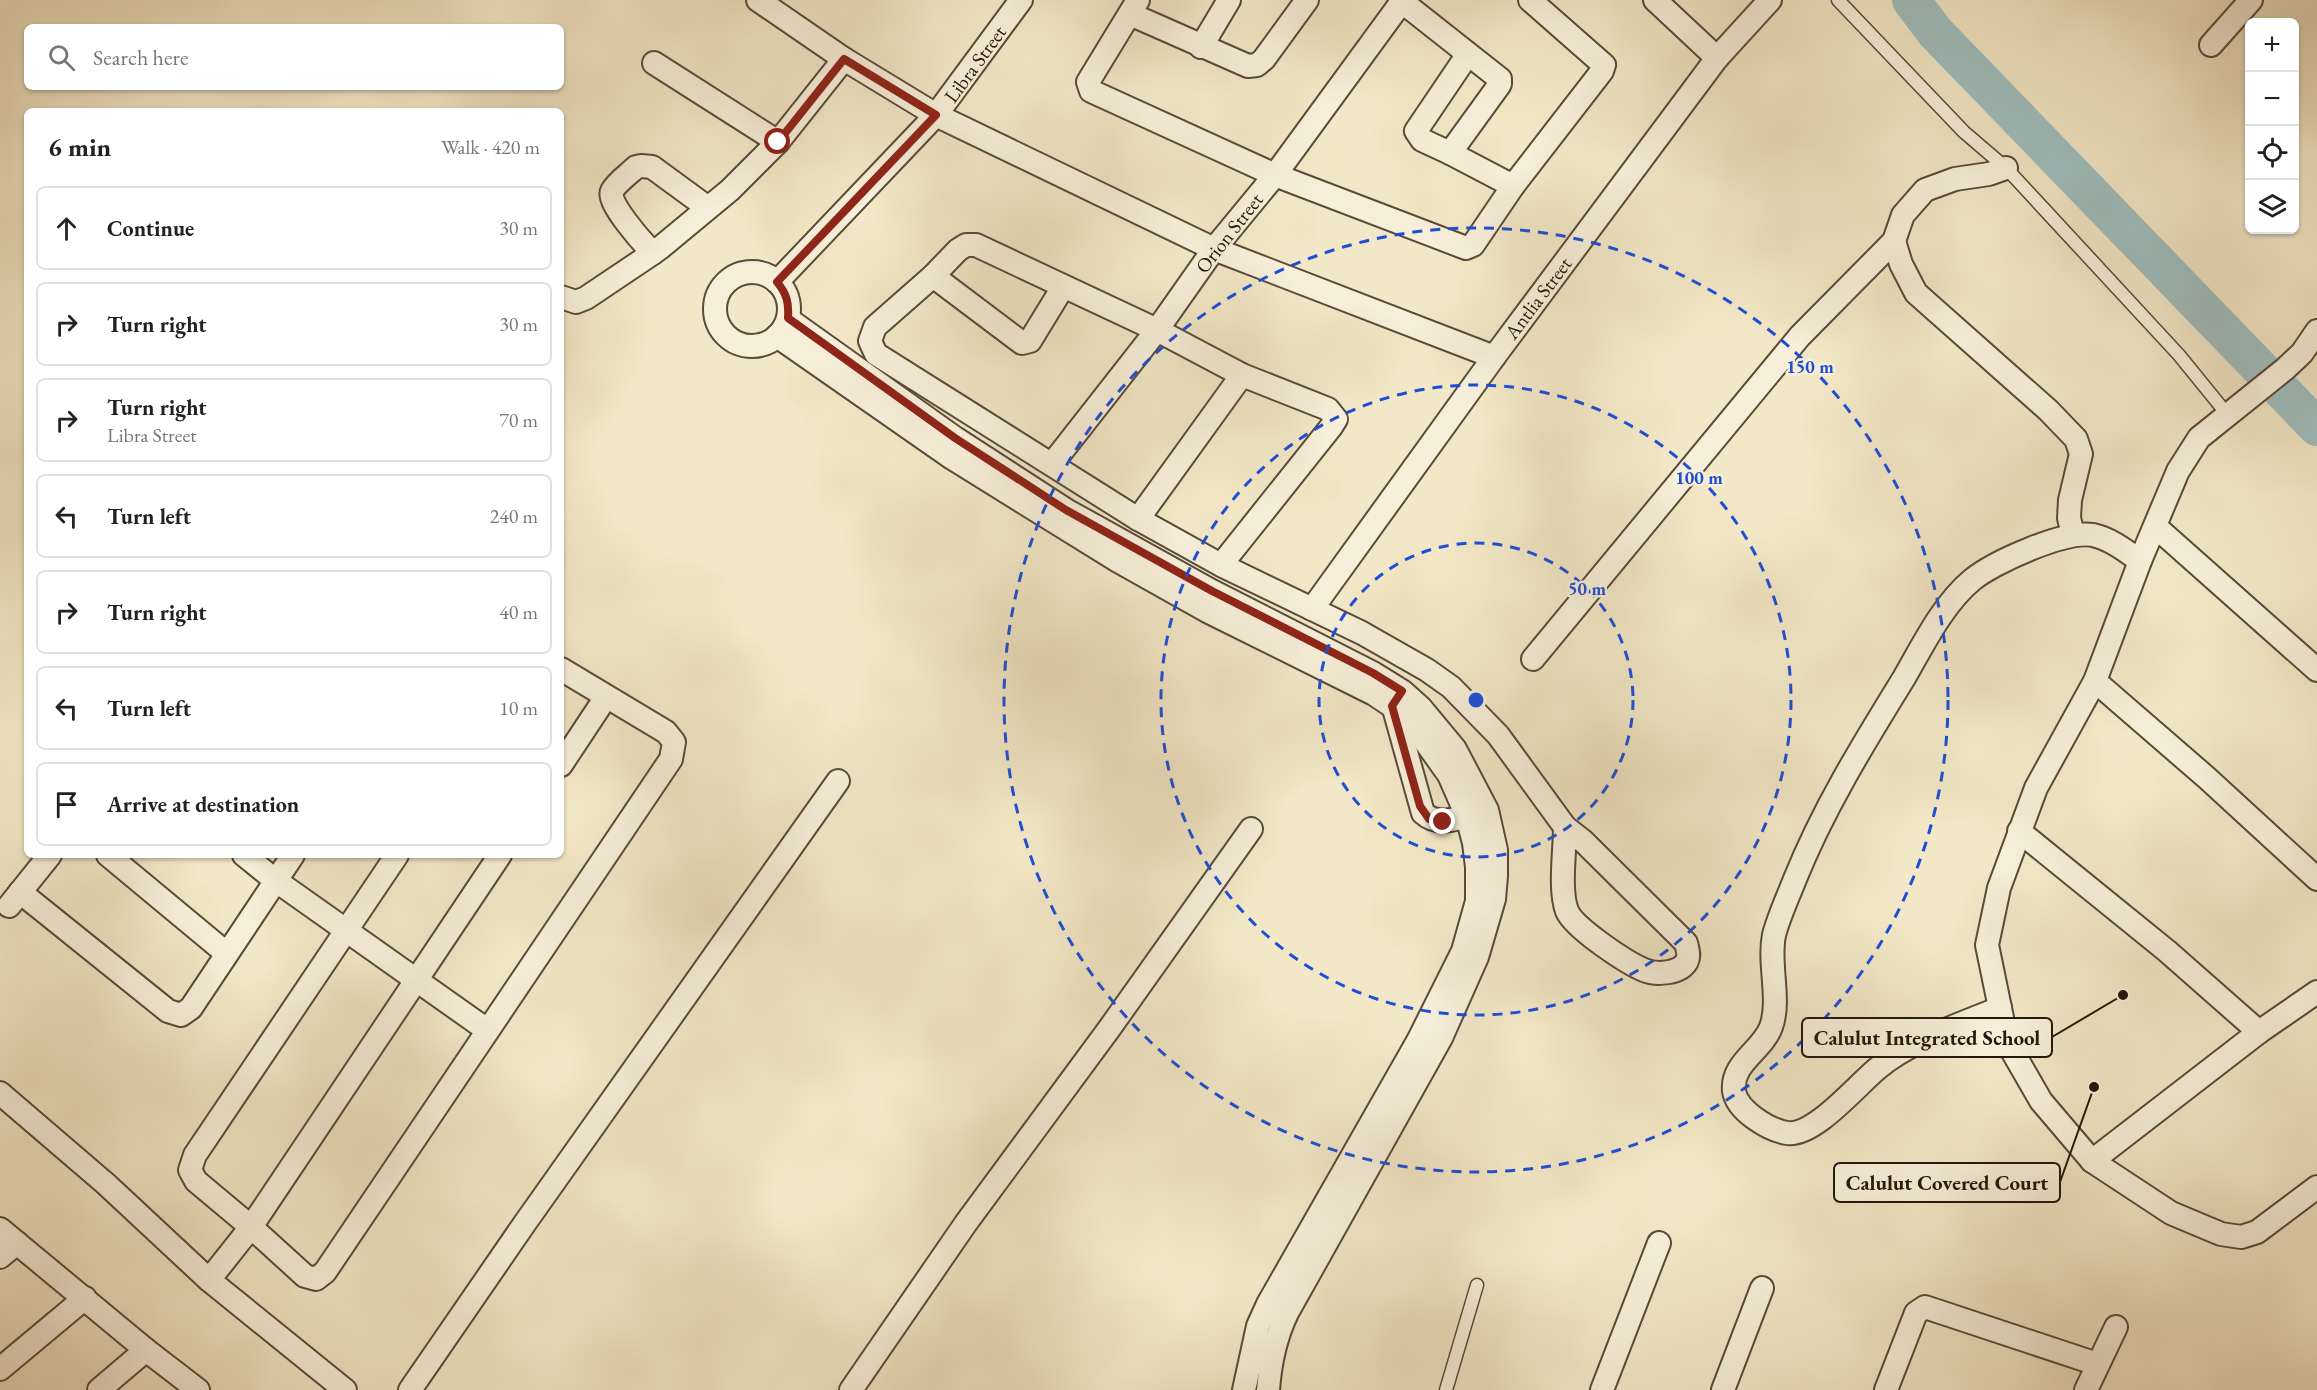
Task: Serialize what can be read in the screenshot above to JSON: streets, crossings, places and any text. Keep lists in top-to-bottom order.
{
  "streets": {
    "street": ["Libra Street", "Orion Street", "Antlia Street"]
  },
  "places": ["Calulut Integrated School", "Calulut Covered Court"],
  "page": {
    "map_buttons": ["+", "−"],
    "search": "Search here",
    "heading": ["6 min", "Walk · 420 m"],
    "list": [
      ["Continue", "30 m"],
      ["Turn right", "30 m"],
      ["Turn right", "Libra Street", "70 m"],
      ["Turn left", "240 m"],
      ["Turn right", "40 m"],
      ["Turn left", "10 m"],
      "Arrive at destination"
    ]
  },
  "rings": ["150 m", "100 m", "50 m"]
}
